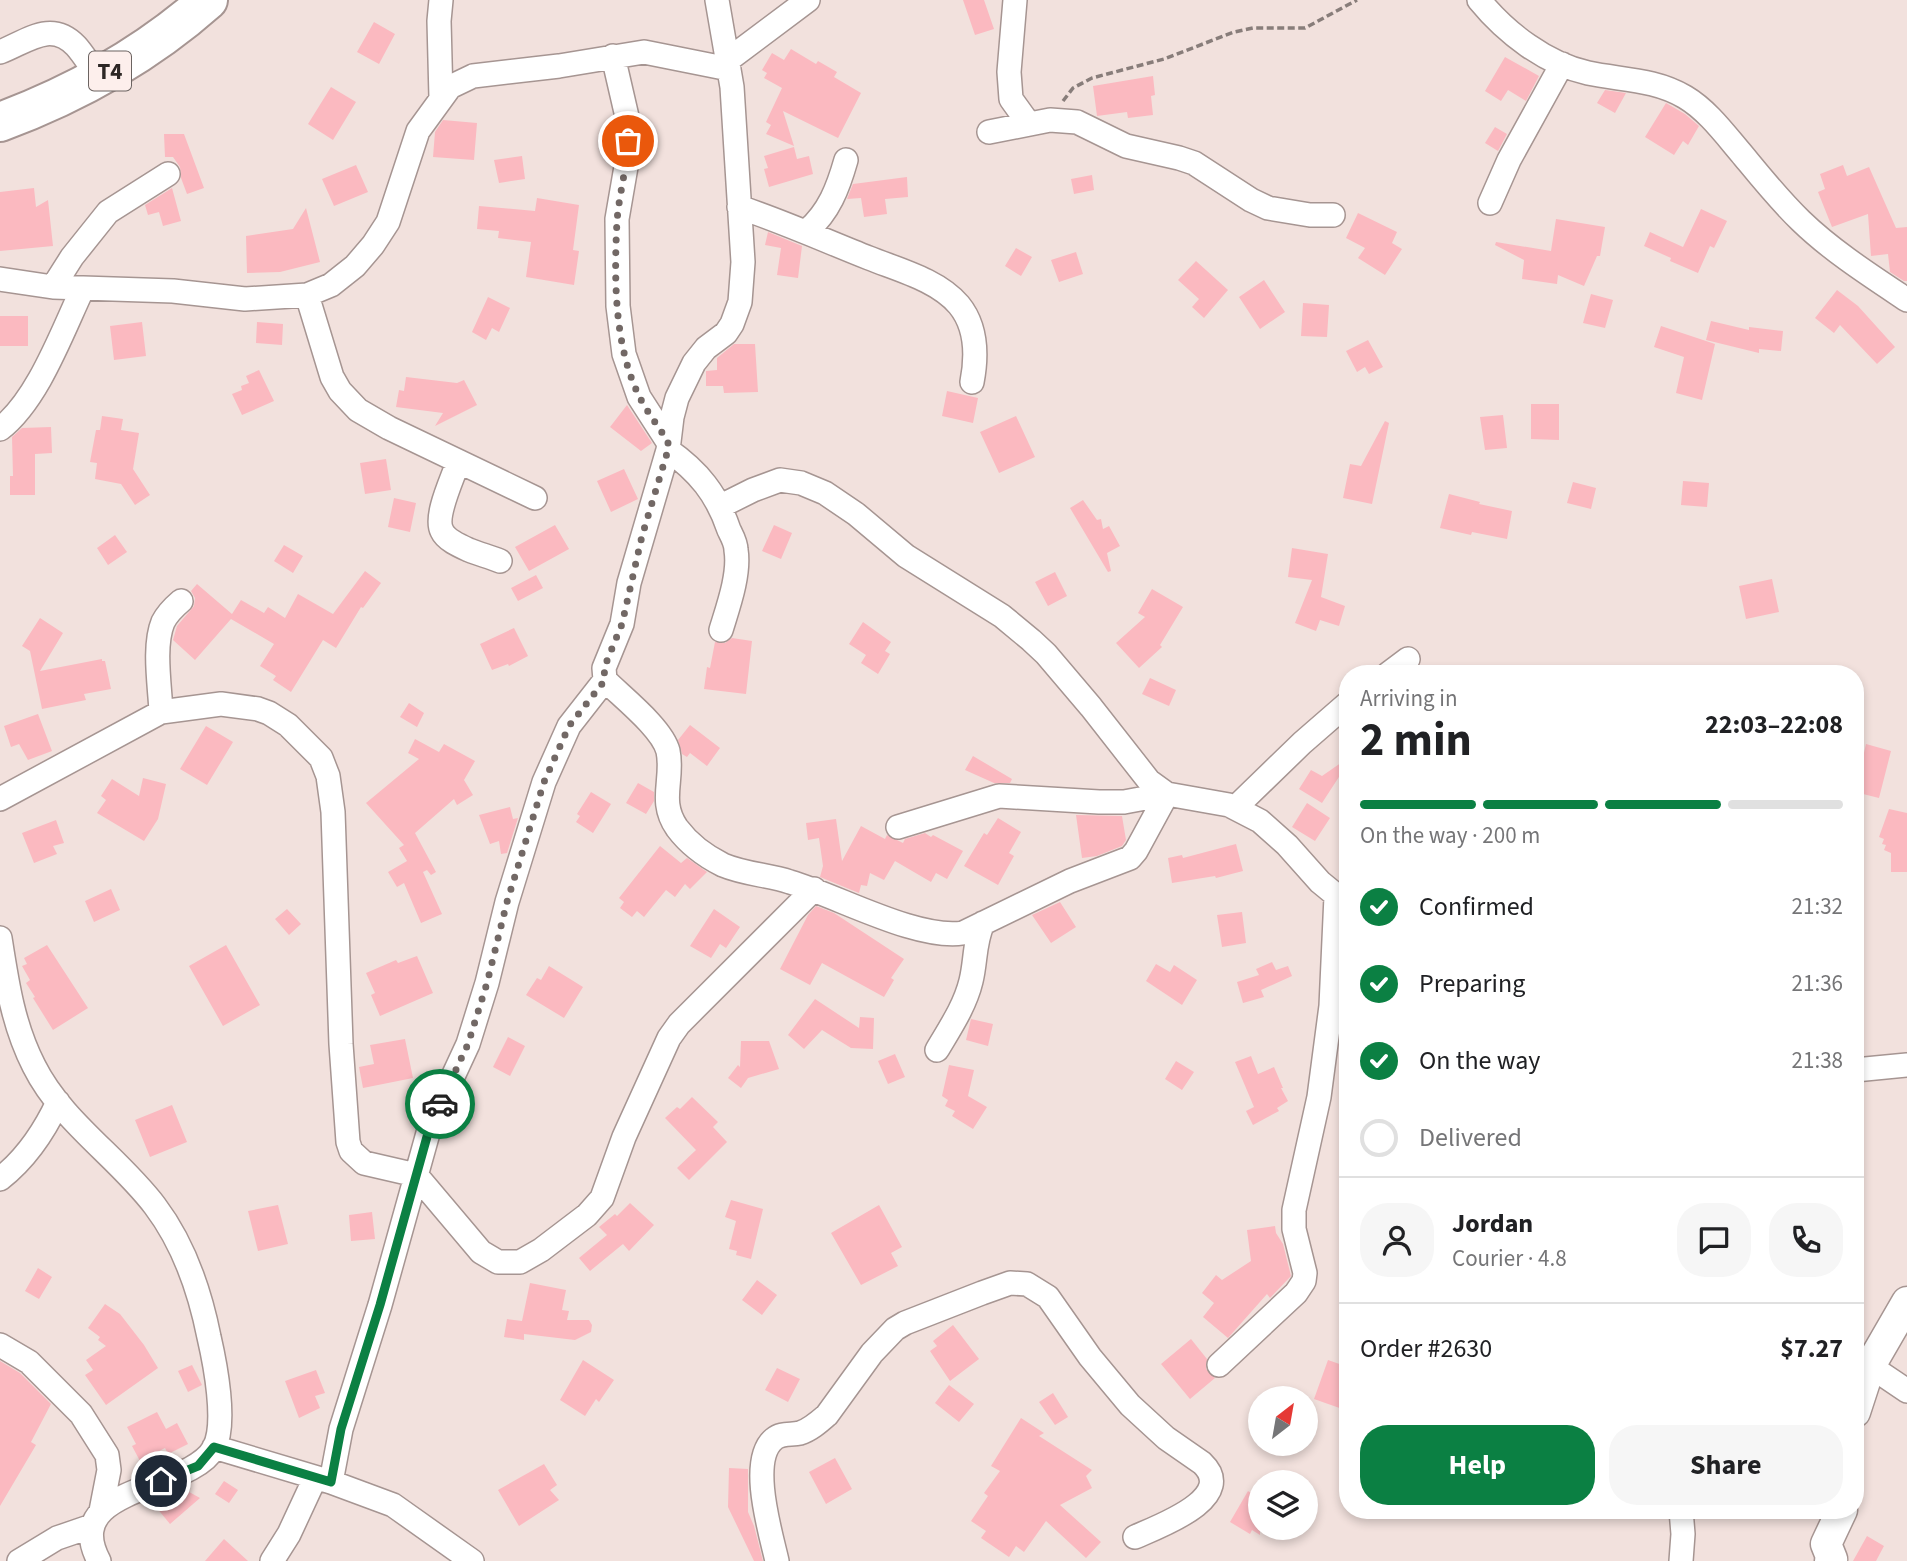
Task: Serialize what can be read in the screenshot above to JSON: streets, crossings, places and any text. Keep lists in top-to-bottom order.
{
  "streets": {
    "highway": ["T4"]
  },
  "north": "top right",
  "page": {
    "heading": ["2 min", "Arriving in", "22:03–22:08"],
    "panel": [
      "Jordan",
      "Courier · 4.8",
      "Order #2630",
      "$7.27"
    ],
    "bar": "On the way · 200 m",
    "list": [
      ["Confirmed", "21:32"],
      ["Preparing", "21:36"],
      ["On the way", "21:38"],
      "Delivered"
    ],
    "buttons": ["Help", "Share"]
  }
}
